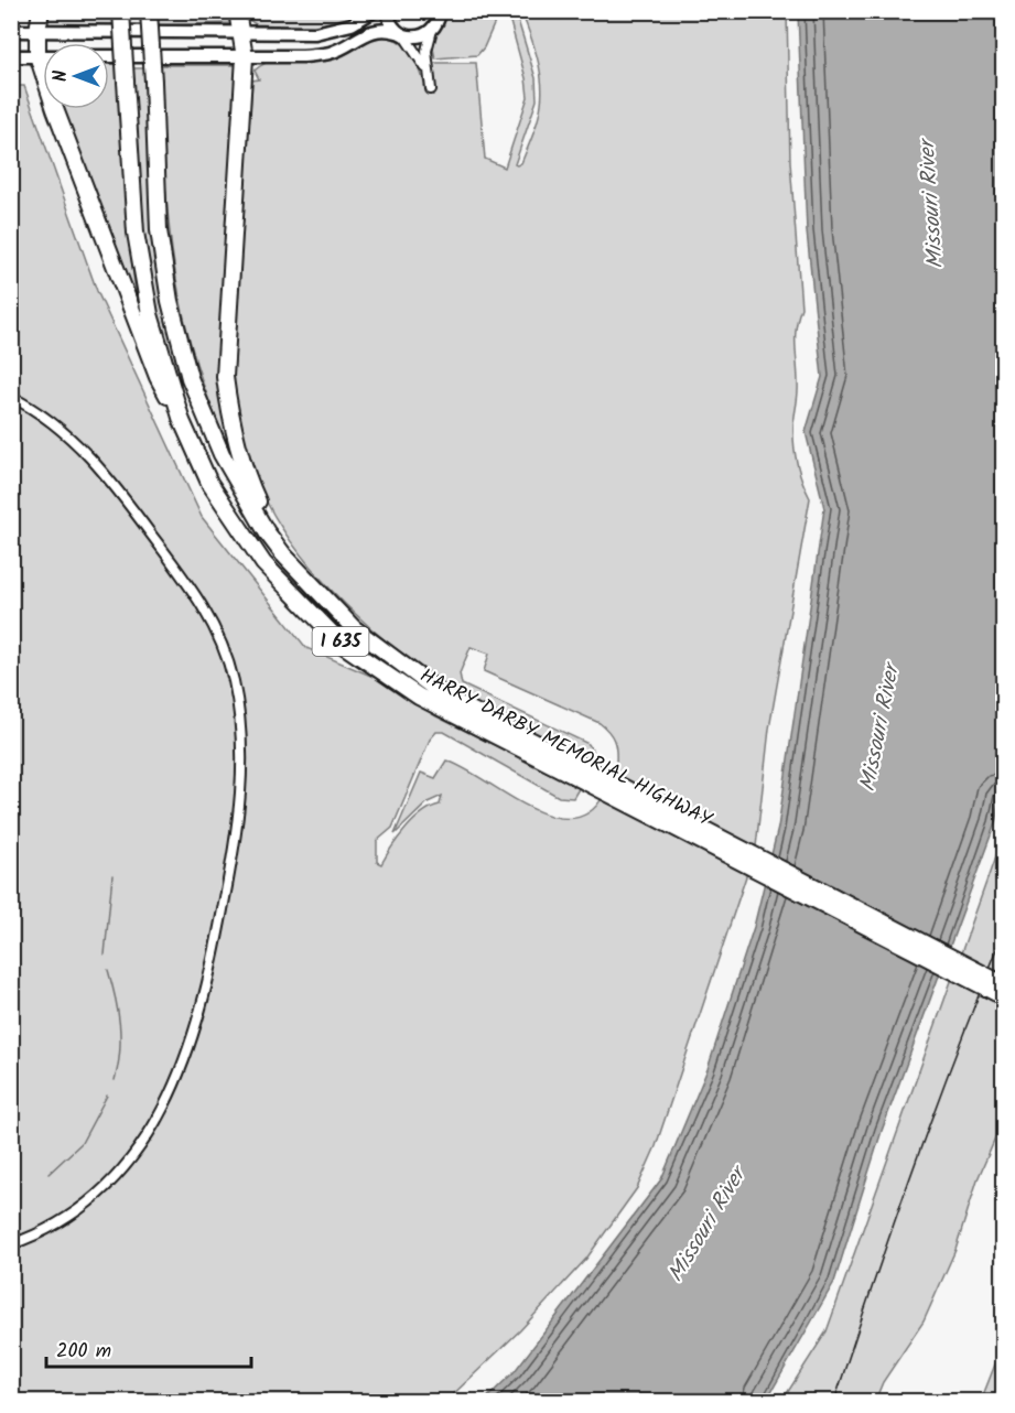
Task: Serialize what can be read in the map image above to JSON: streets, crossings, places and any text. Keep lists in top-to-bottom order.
{
  "streets": {
    "highway": ["I 635", "HARRY DARBY MEMORIAL HIGHWAY"]
  },
  "water": ["Missouri River"],
  "scale_bar": "200 m",
  "north": "left"
}
